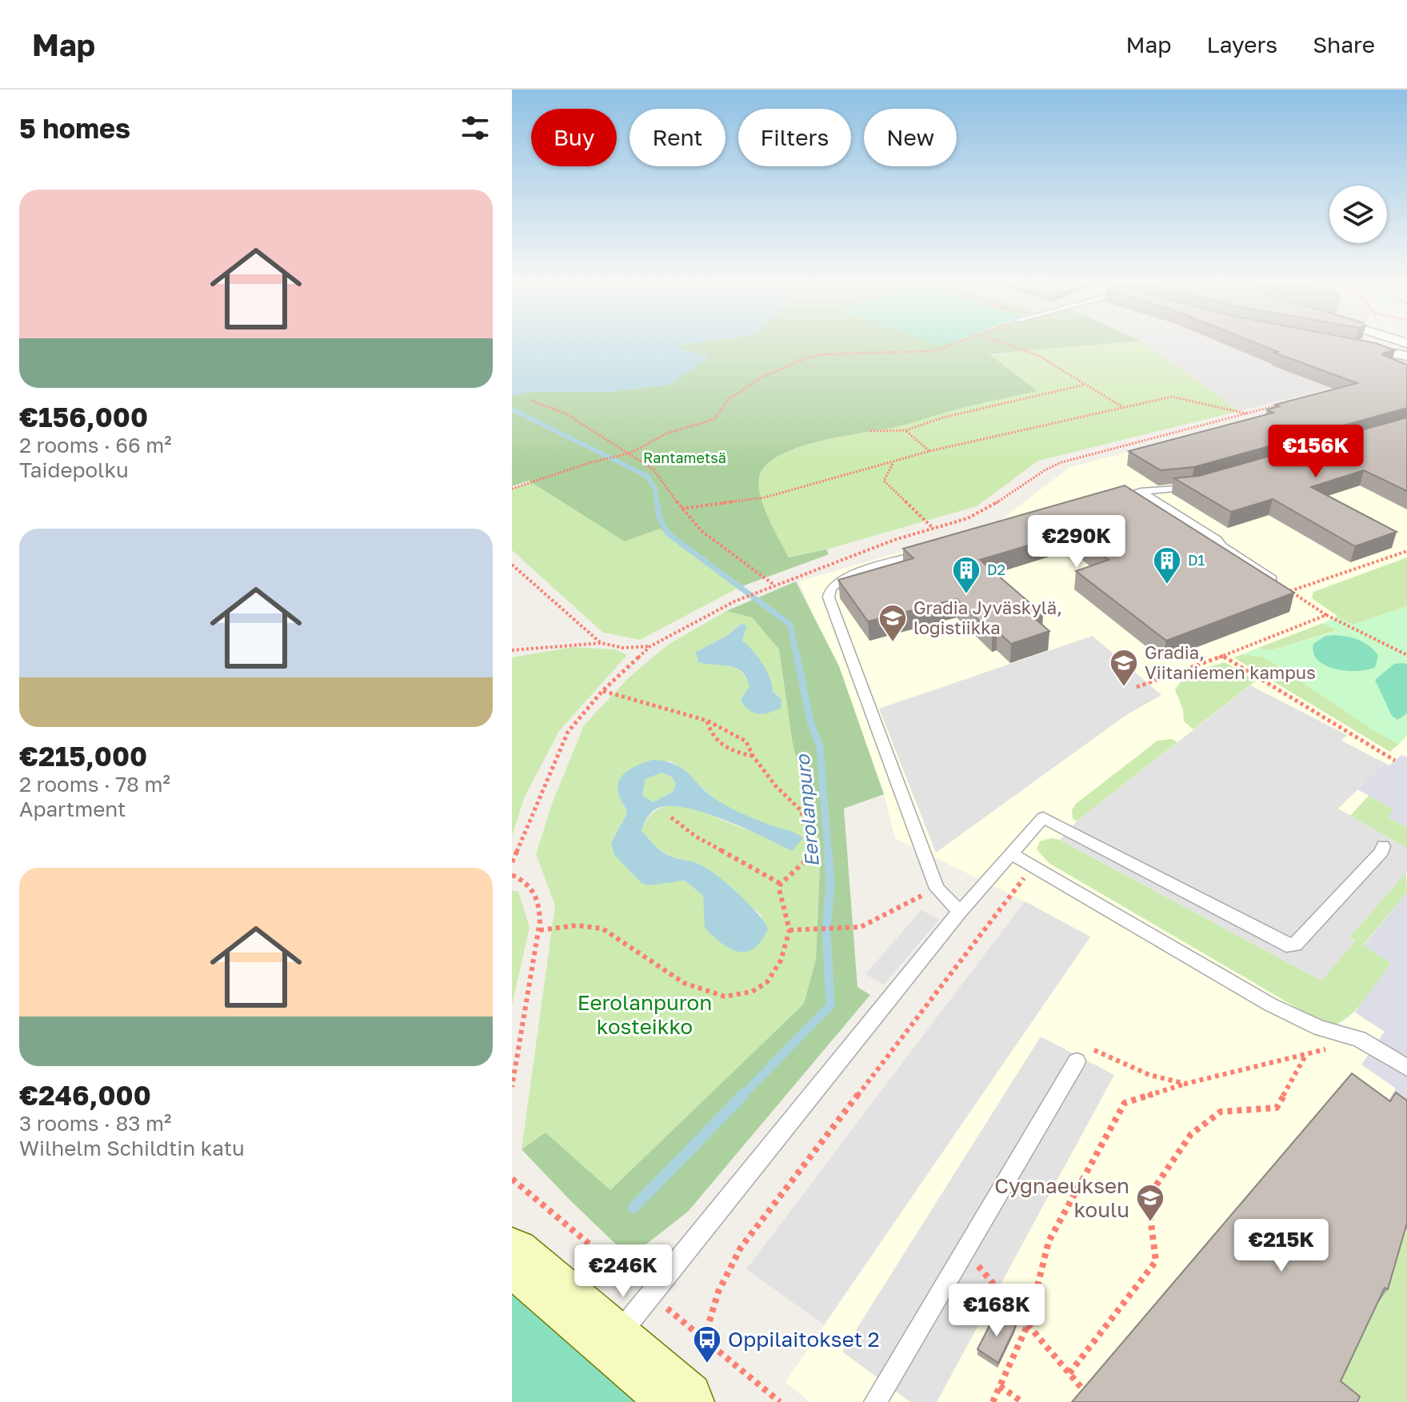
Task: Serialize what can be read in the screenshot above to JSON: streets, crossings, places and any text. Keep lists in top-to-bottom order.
{
  "water": ["Eerolanpuro"],
  "parks": ["Rantametsä", "Eerolanpuron kosteikko"],
  "places": {
    "building": ["D1", "D2"],
    "school or university": ["Gradia Jyväskylä, logistiikka", "Gradia, Viitaniemen kampus", "Cygnaeuksen koulu"],
    "bus stop": ["Oppilaitokset 2"]
  },
  "page": {
    "header": "Map",
    "nav": ["Map", "Layers", "Share"],
    "heading": "5 homes",
    "chip": [
      "Buy",
      "Rent",
      "Filters",
      "New"
    ],
    "list": [
      {
        "name": "€156,000",
        "note": "2 rooms · 66 m² · Taidepolku"
      },
      {
        "name": "€215,000",
        "note": "2 rooms · 78 m² · Apartment"
      },
      {
        "name": "€246,000",
        "note": "3 rooms · 83 m² · Wilhelm Schildtin katu"
      }
    ],
    "price": [
      "€156K",
      "€290K",
      "€215K",
      "€246K",
      "€168K"
    ]
  }
}
